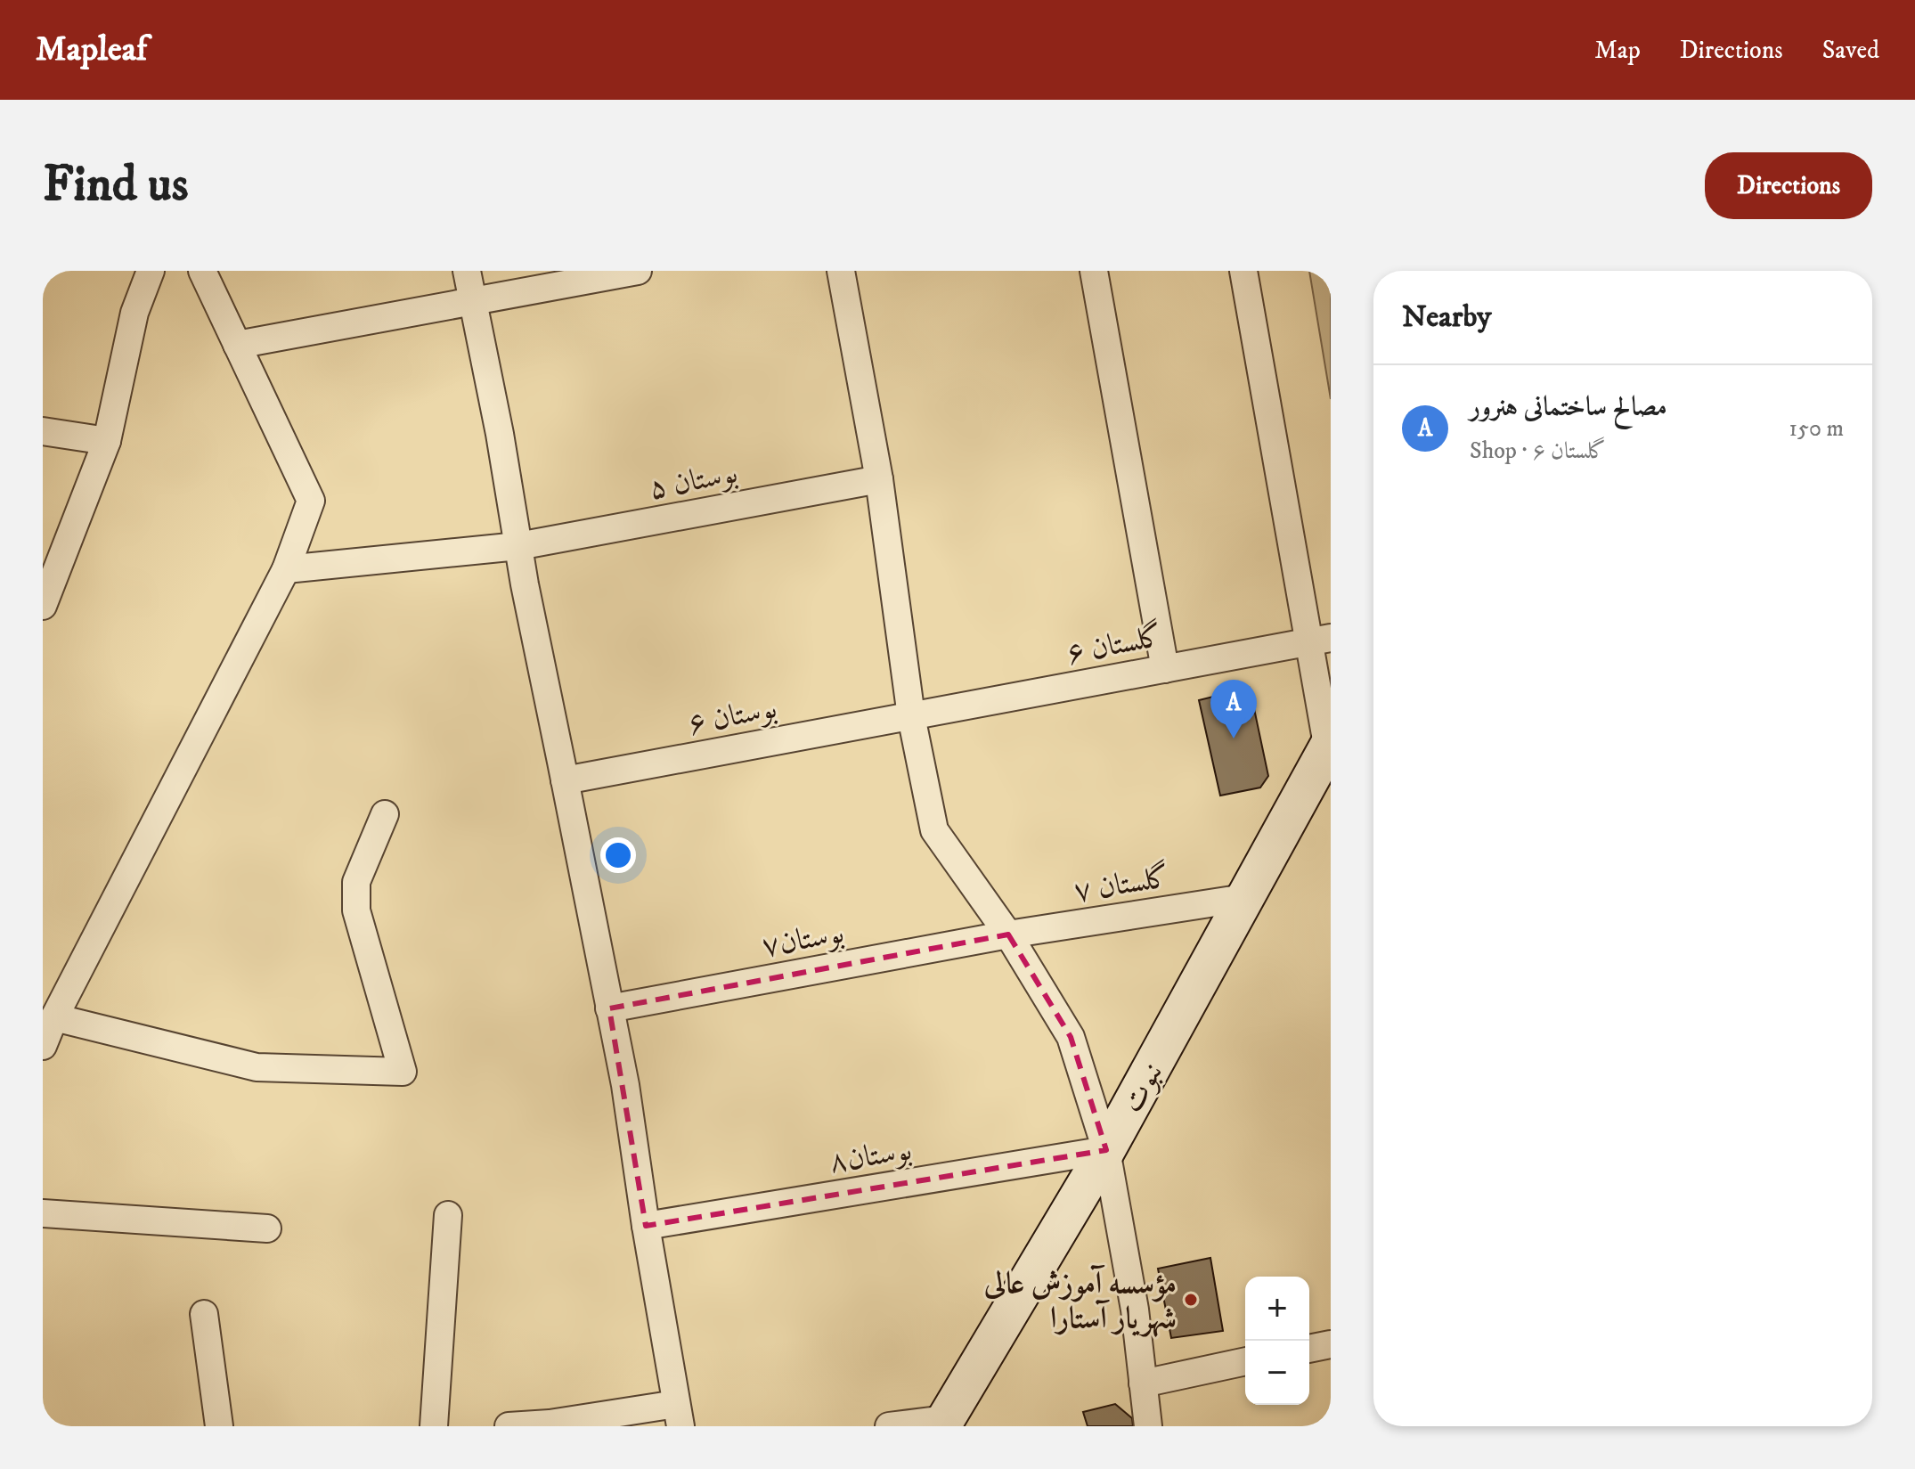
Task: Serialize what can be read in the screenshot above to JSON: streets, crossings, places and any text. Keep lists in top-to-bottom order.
{
  "streets": {
    "street": [
      "بوستان ۵",
      "گلستان ۶",
      "بوستان ۶",
      "گلستان ۷",
      "بوستان۷",
      "نبوت",
      "بوستان۸"
    ]
  },
  "crossings": [
    ["گلستان ۶", "بوستان ۶"],
    ["گلستان ۷", "بوستان۷"],
    ["گلستان ۷", "نبوت"],
    ["نبوت", "بوستان۸"]
  ],
  "places": ["مؤسسه آموزش عالی شهریار آستارا"],
  "page": {
    "header": "Mapleaf",
    "nav": ["Map", "Directions", "Saved"],
    "buttons": "Directions",
    "title": "Find us",
    "heading": "Nearby",
    "list": [
      {
        "mark": "A",
        "name": "مصالح ساختمانی هنرور",
        "note": "Shop · گلستان ۶",
        "value": "150 m"
      }
    ],
    "pins": "A",
    "map_buttons": ["+", "−"]
  }
}
